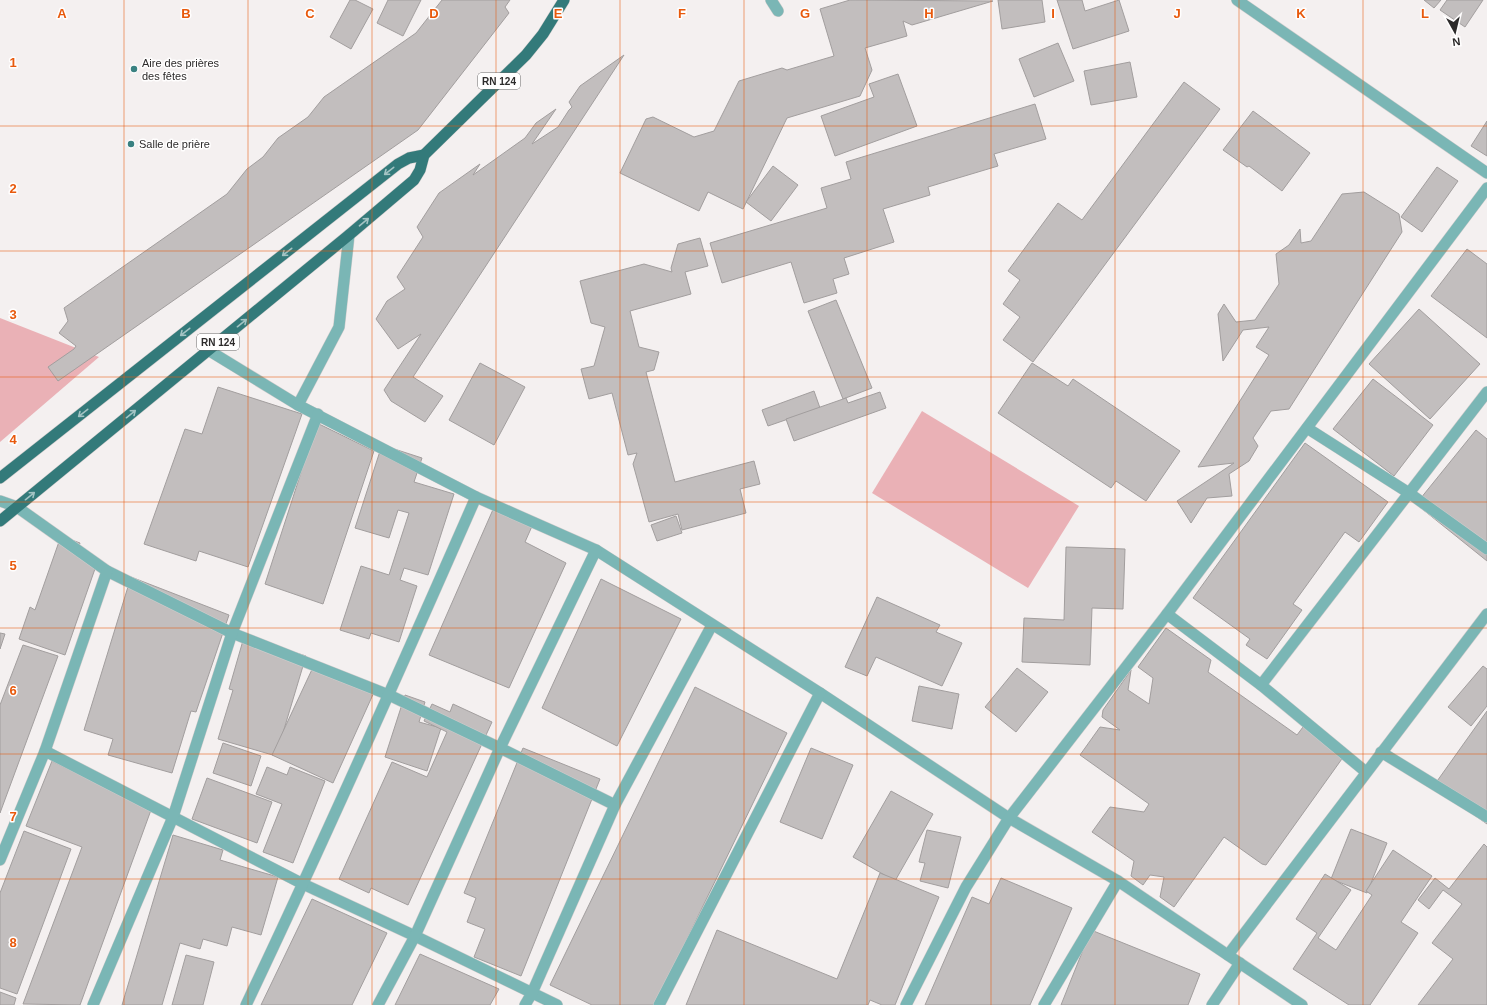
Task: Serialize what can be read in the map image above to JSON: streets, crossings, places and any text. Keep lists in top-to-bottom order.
{
  "streets": {
    "main road": ["RN 124"]
  },
  "places": ["Aire des prières des fêtes", "Salle de prière"],
  "north": "bottom",
  "grid": {
    "columns": [
      "A",
      "B",
      "C",
      "D",
      "E",
      "F",
      "G",
      "H",
      "I",
      "J",
      "K",
      "L"
    ],
    "rows": [
      "1",
      "2",
      "3",
      "4",
      "5",
      "6",
      "7",
      "8"
    ]
  }
}
